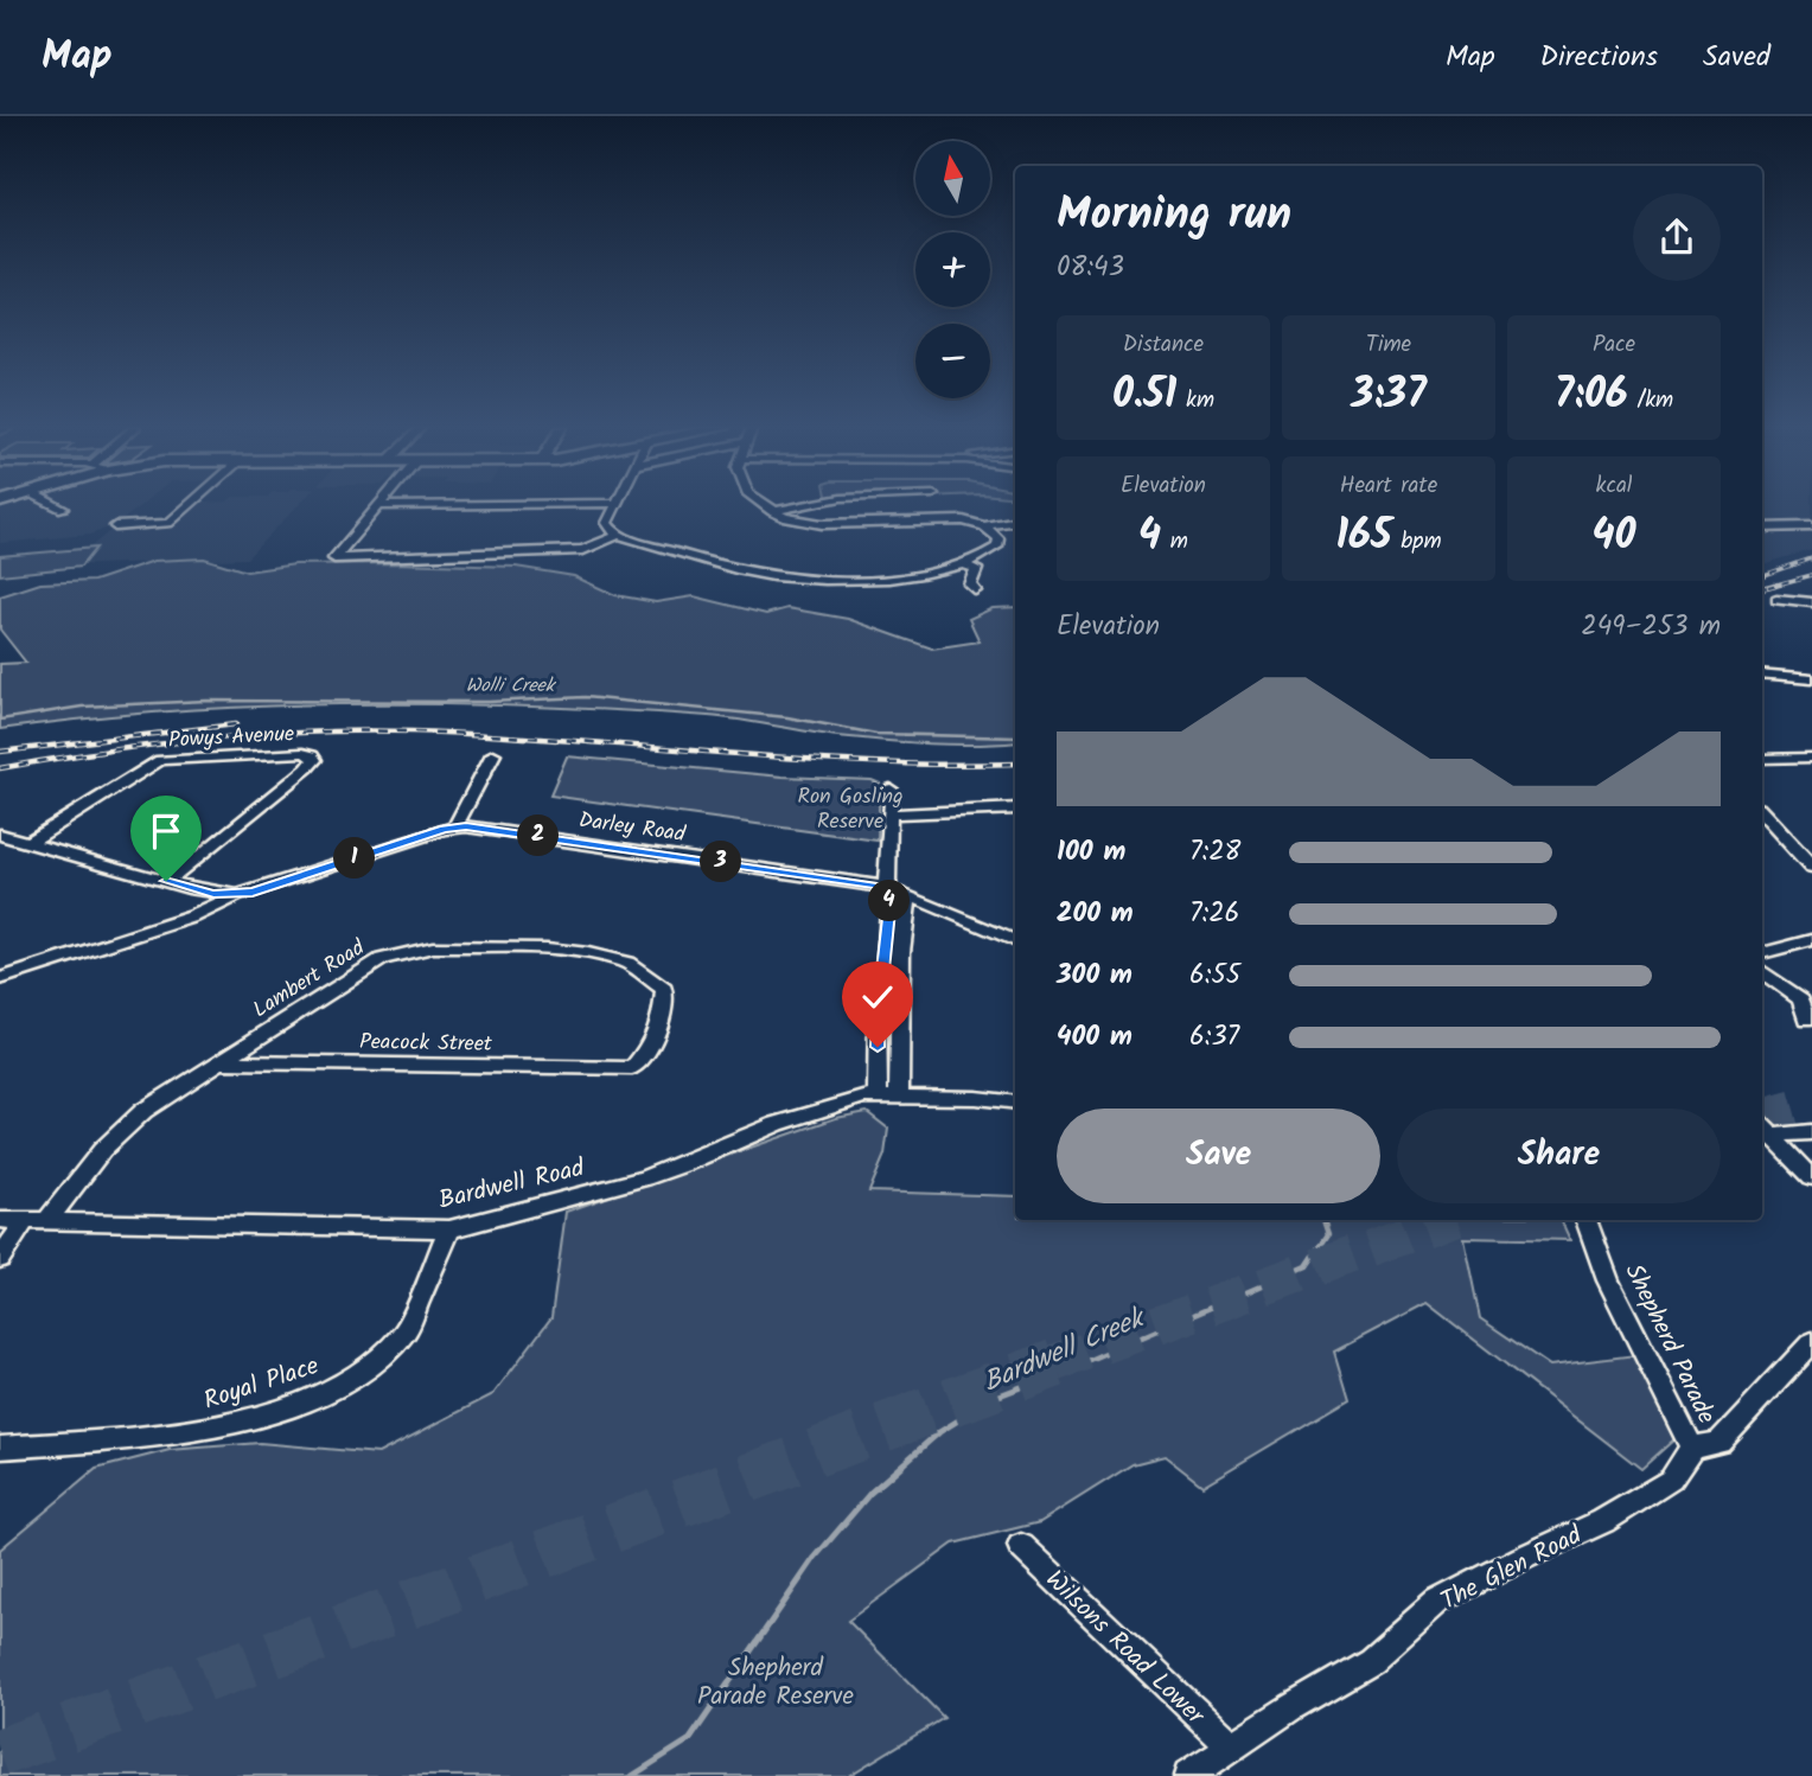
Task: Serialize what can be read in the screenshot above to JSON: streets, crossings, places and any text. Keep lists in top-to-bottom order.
{
  "streets": {
    "street": [
      "Powys Avenue",
      "Darley Road",
      "Lambert Road",
      "Peacock Street",
      "Bardwell Road",
      "Shepherd Parade",
      "Royal Place",
      "The Glen Road",
      "Wilsons Road Lower"
    ]
  },
  "crossings": [
    ["Lambert Road", "Peacock Street"],
    ["Lambert Road", "Bardwell Road"],
    ["Bardwell Road", "Royal Place"],
    ["Shepherd Parade", "The Glen Road"],
    ["The Glen Road", "Wilsons Road Lower"]
  ],
  "water": ["Wolli Creek", "Bardwell Creek"],
  "parks": ["Ron Gosling Reserve", "Shepherd Parade Reserve"],
  "north": "top",
  "page": {
    "header": "Map",
    "nav": ["Map", "Directions", "Saved"],
    "map_buttons": ["+", "−"],
    "heading": ["Morning run", "08:43"],
    "stats": [
      ["Distance", "0.51 km"],
      ["Time", "3:37"],
      ["Pace", "7:06 /km"],
      ["Elevation", "4 m"],
      ["Heart rate", "165 bpm"],
      ["kcal", "40"]
    ],
    "chart": ["Elevation", "249–253 m"],
    "pins": [
      "2",
      "1",
      "3",
      "4"
    ],
    "list": [
      {
        "name": "100 m",
        "note": "7:28"
      },
      {
        "name": "200 m",
        "note": "7:26"
      },
      {
        "name": "300 m",
        "note": "6:55"
      },
      {
        "name": "400 m",
        "note": "6:37"
      }
    ],
    "buttons": ["Save", "Share"]
  }
}
